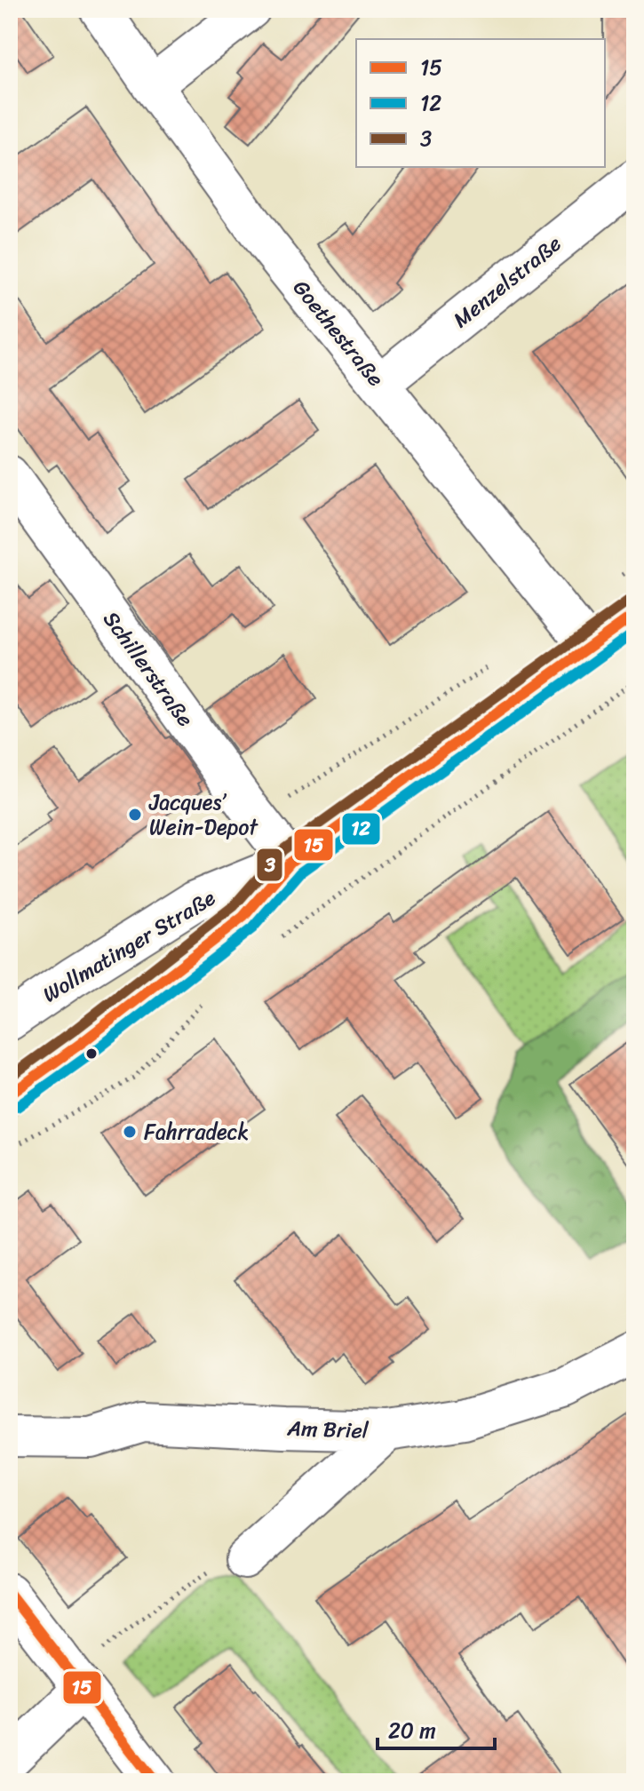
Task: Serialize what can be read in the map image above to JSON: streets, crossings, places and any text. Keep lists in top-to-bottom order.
{
  "streets": {
    "street": [
      "Menzelstraße",
      "Goethestraße",
      "Schillerstraße",
      "Wollmatinger Straße",
      "Am Briel"
    ]
  },
  "crossings": [
    ["Menzelstraße", "Goethestraße"],
    ["Goethestraße", "Wollmatinger Straße"],
    ["Schillerstraße", "Wollmatinger Straße"]
  ],
  "places": ["Jacques’ Wein-Depot", "Fahrradeck"],
  "lines": ["transit line 3", "transit line 15", "transit line 12"],
  "legend": ["15", "12", "3"],
  "scale_bar": "20 m"
}
